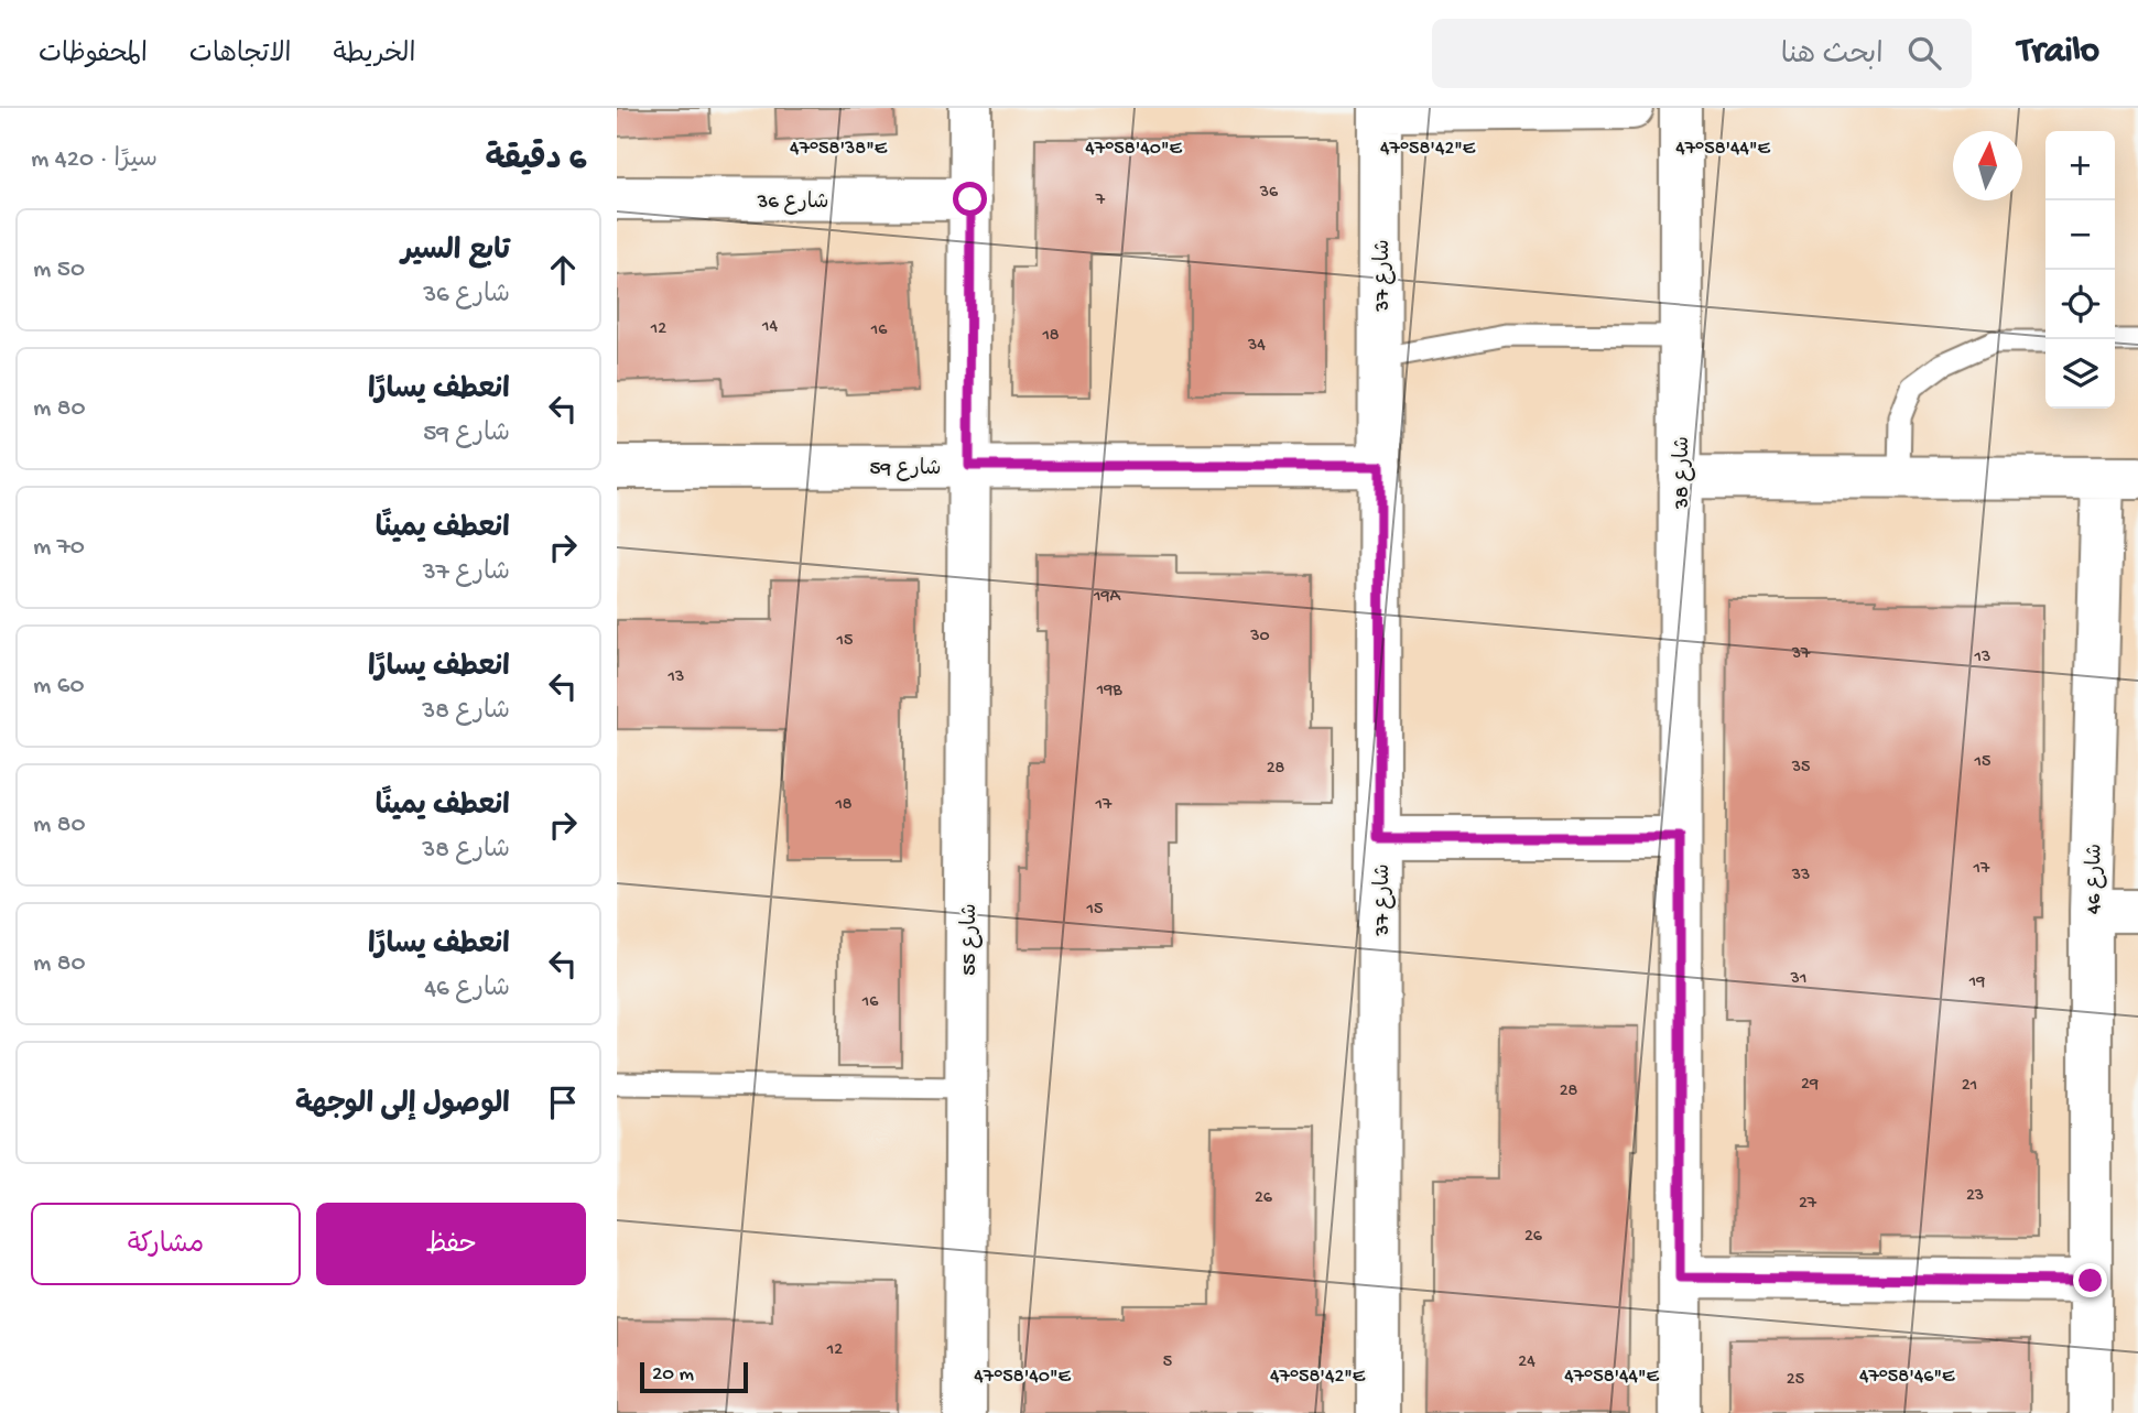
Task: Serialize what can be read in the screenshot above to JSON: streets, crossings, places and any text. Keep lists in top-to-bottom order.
{
  "streets": {
    "street": [
      "شارع 36",
      "شارع 37",
      "شارع 59",
      "شارع 38",
      "شارع 46",
      "شارع 55"
    ]
  },
  "crossings": [
    ["شارع 37", "شارع 59"],
    ["شارع 59", "شارع 55"],
    ["شارع 38", "شارع 46"]
  ],
  "house_numbers": [
    "36",
    "7",
    "14",
    "12",
    "16",
    "18",
    "34",
    "19A",
    "30",
    "15",
    "37",
    "13",
    "13",
    "19B",
    "15",
    "35",
    "28",
    "18",
    "17",
    "17",
    "33",
    "15",
    "31",
    "19",
    "16",
    "29",
    "21",
    "28",
    "23",
    "26",
    "27",
    "26",
    "12",
    "5",
    "24",
    "25"
  ],
  "scale_bar": "20 m",
  "north": "top",
  "page": {
    "header": "Trailo",
    "search": "ابحث هنا",
    "nav": ["الخريطة", "الاتجاهات", "المحفوظات"],
    "heading": ["6 دقيقة", "سيرًا · 420 m"],
    "map_buttons": ["+", "−"],
    "list": [
      ["تابع السير", "شارع 36", "50 m"],
      ["انعطف يسارًا", "شارع 59", "80 m"],
      ["انعطف يمينًا", "شارع 37", "70 m"],
      ["انعطف يسارًا", "شارع 38", "60 m"],
      ["انعطف يمينًا", "شارع 38", "80 m"],
      ["انعطف يسارًا", "شارع 46", "80 m"],
      "الوصول إلى الوجهة"
    ],
    "buttons": ["حفظ", "مشاركة"],
    "scale": "20 m"
  },
  "coordinates": [
    "47°58'38\"E",
    "47°58'40\"E",
    "47°58'42\"E",
    "47°58'44\"E",
    "47°58'46\"E"
  ]
}
